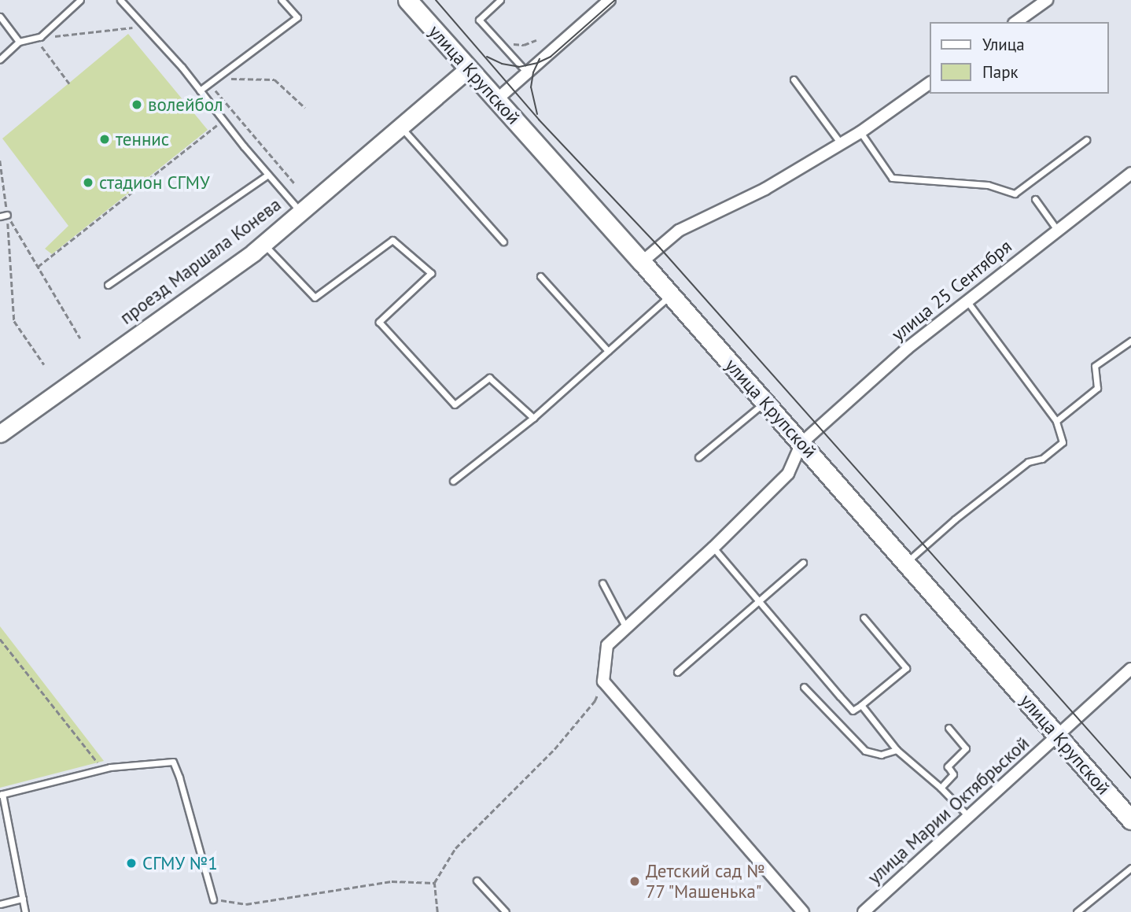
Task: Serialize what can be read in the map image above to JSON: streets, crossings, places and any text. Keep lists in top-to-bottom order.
{
  "streets": {
    "main road": ["улица Крупской"],
    "street": ["проезд Маршала Конева", "улица 25 Сентября", "улица Марии Октябрьской"]
  },
  "crossings": [
    ["улица Крупской", "проезд Маршала Конева"],
    ["улица Крупской", "улица 25 Сентября"],
    ["улица Крупской", "улица Марии Октябрьской"]
  ],
  "places": [
    "волейбол",
    "теннис",
    "стадион СГМУ",
    "СГМУ №1",
    "Детский сад № 77 \"Машенька\""
  ],
  "legend": ["Улица", "Парк"]
}
